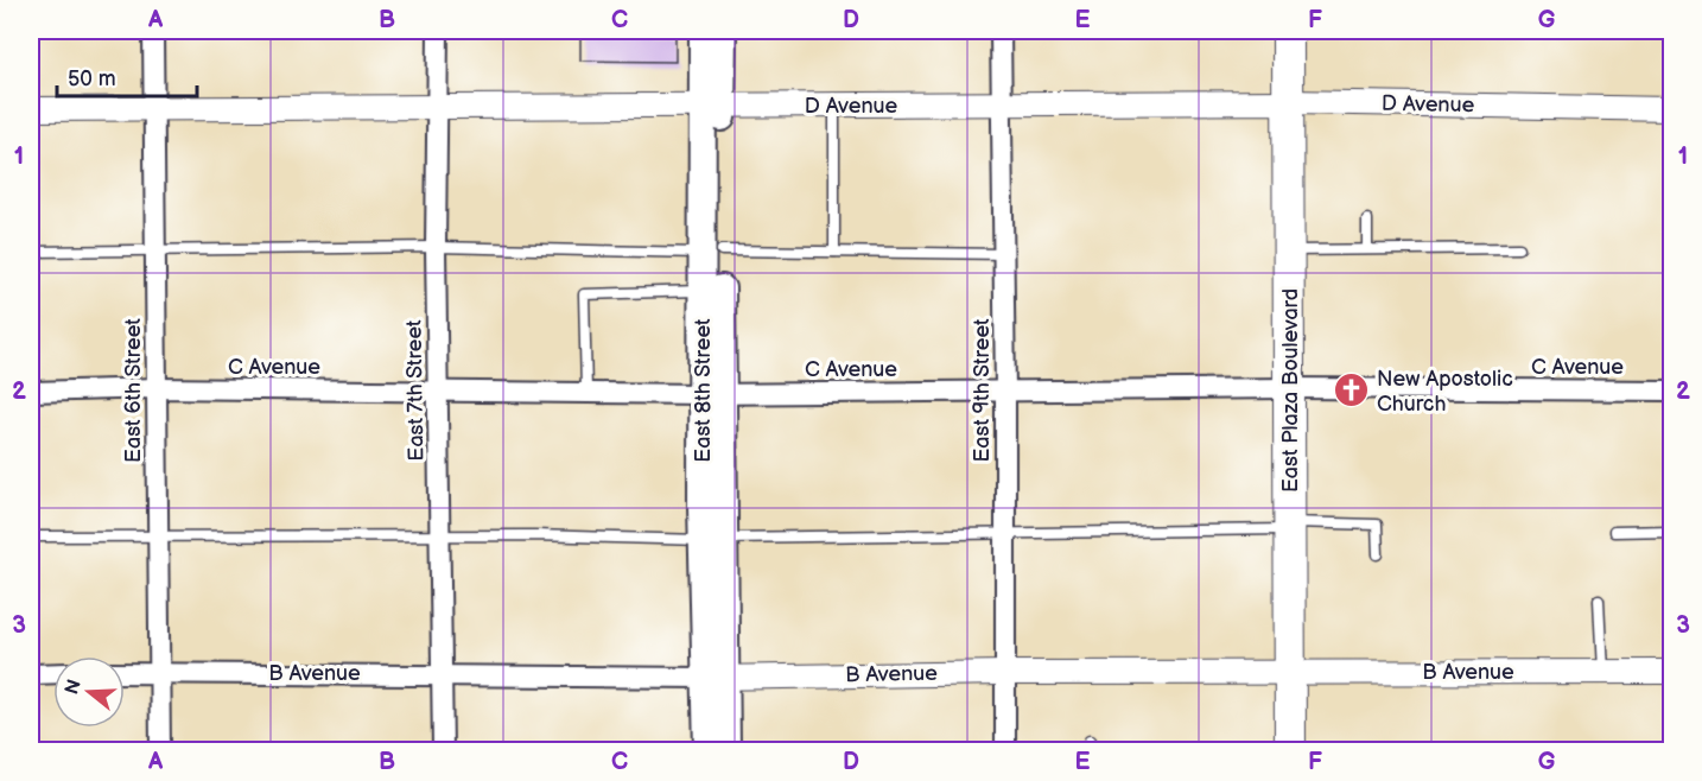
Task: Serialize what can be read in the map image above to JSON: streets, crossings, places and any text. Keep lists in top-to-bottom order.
{
  "streets": {
    "main road": ["East 8th Street", "East Plaza Boulevard"],
    "street": [
      "D Avenue",
      "C Avenue",
      "East 6th Street",
      "East 7th Street",
      "East 9th Street",
      "B Avenue"
    ]
  },
  "crossings": [
    ["D Avenue", "East 6th Street"],
    ["D Avenue", "East 7th Street"],
    ["D Avenue", "East 8th Street"],
    ["D Avenue", "East 9th Street"],
    ["D Avenue", "East Plaza Boulevard"],
    ["C Avenue", "East 6th Street"],
    ["C Avenue", "East 7th Street"],
    ["C Avenue", "East 8th Street"],
    ["C Avenue", "East 9th Street"],
    ["C Avenue", "East Plaza Boulevard"],
    ["East 6th Street", "B Avenue"],
    ["East 7th Street", "B Avenue"],
    ["East 8th Street", "B Avenue"],
    ["East 9th Street", "B Avenue"],
    ["East Plaza Boulevard", "B Avenue"]
  ],
  "places": {
    "church": ["New Apostolic Church"]
  },
  "scale_bar": "50 m",
  "north": "left",
  "grid": {
    "columns": [
      "A",
      "B",
      "C",
      "D",
      "E",
      "F",
      "G"
    ],
    "rows": ["1", "2", "3"]
  }
}
